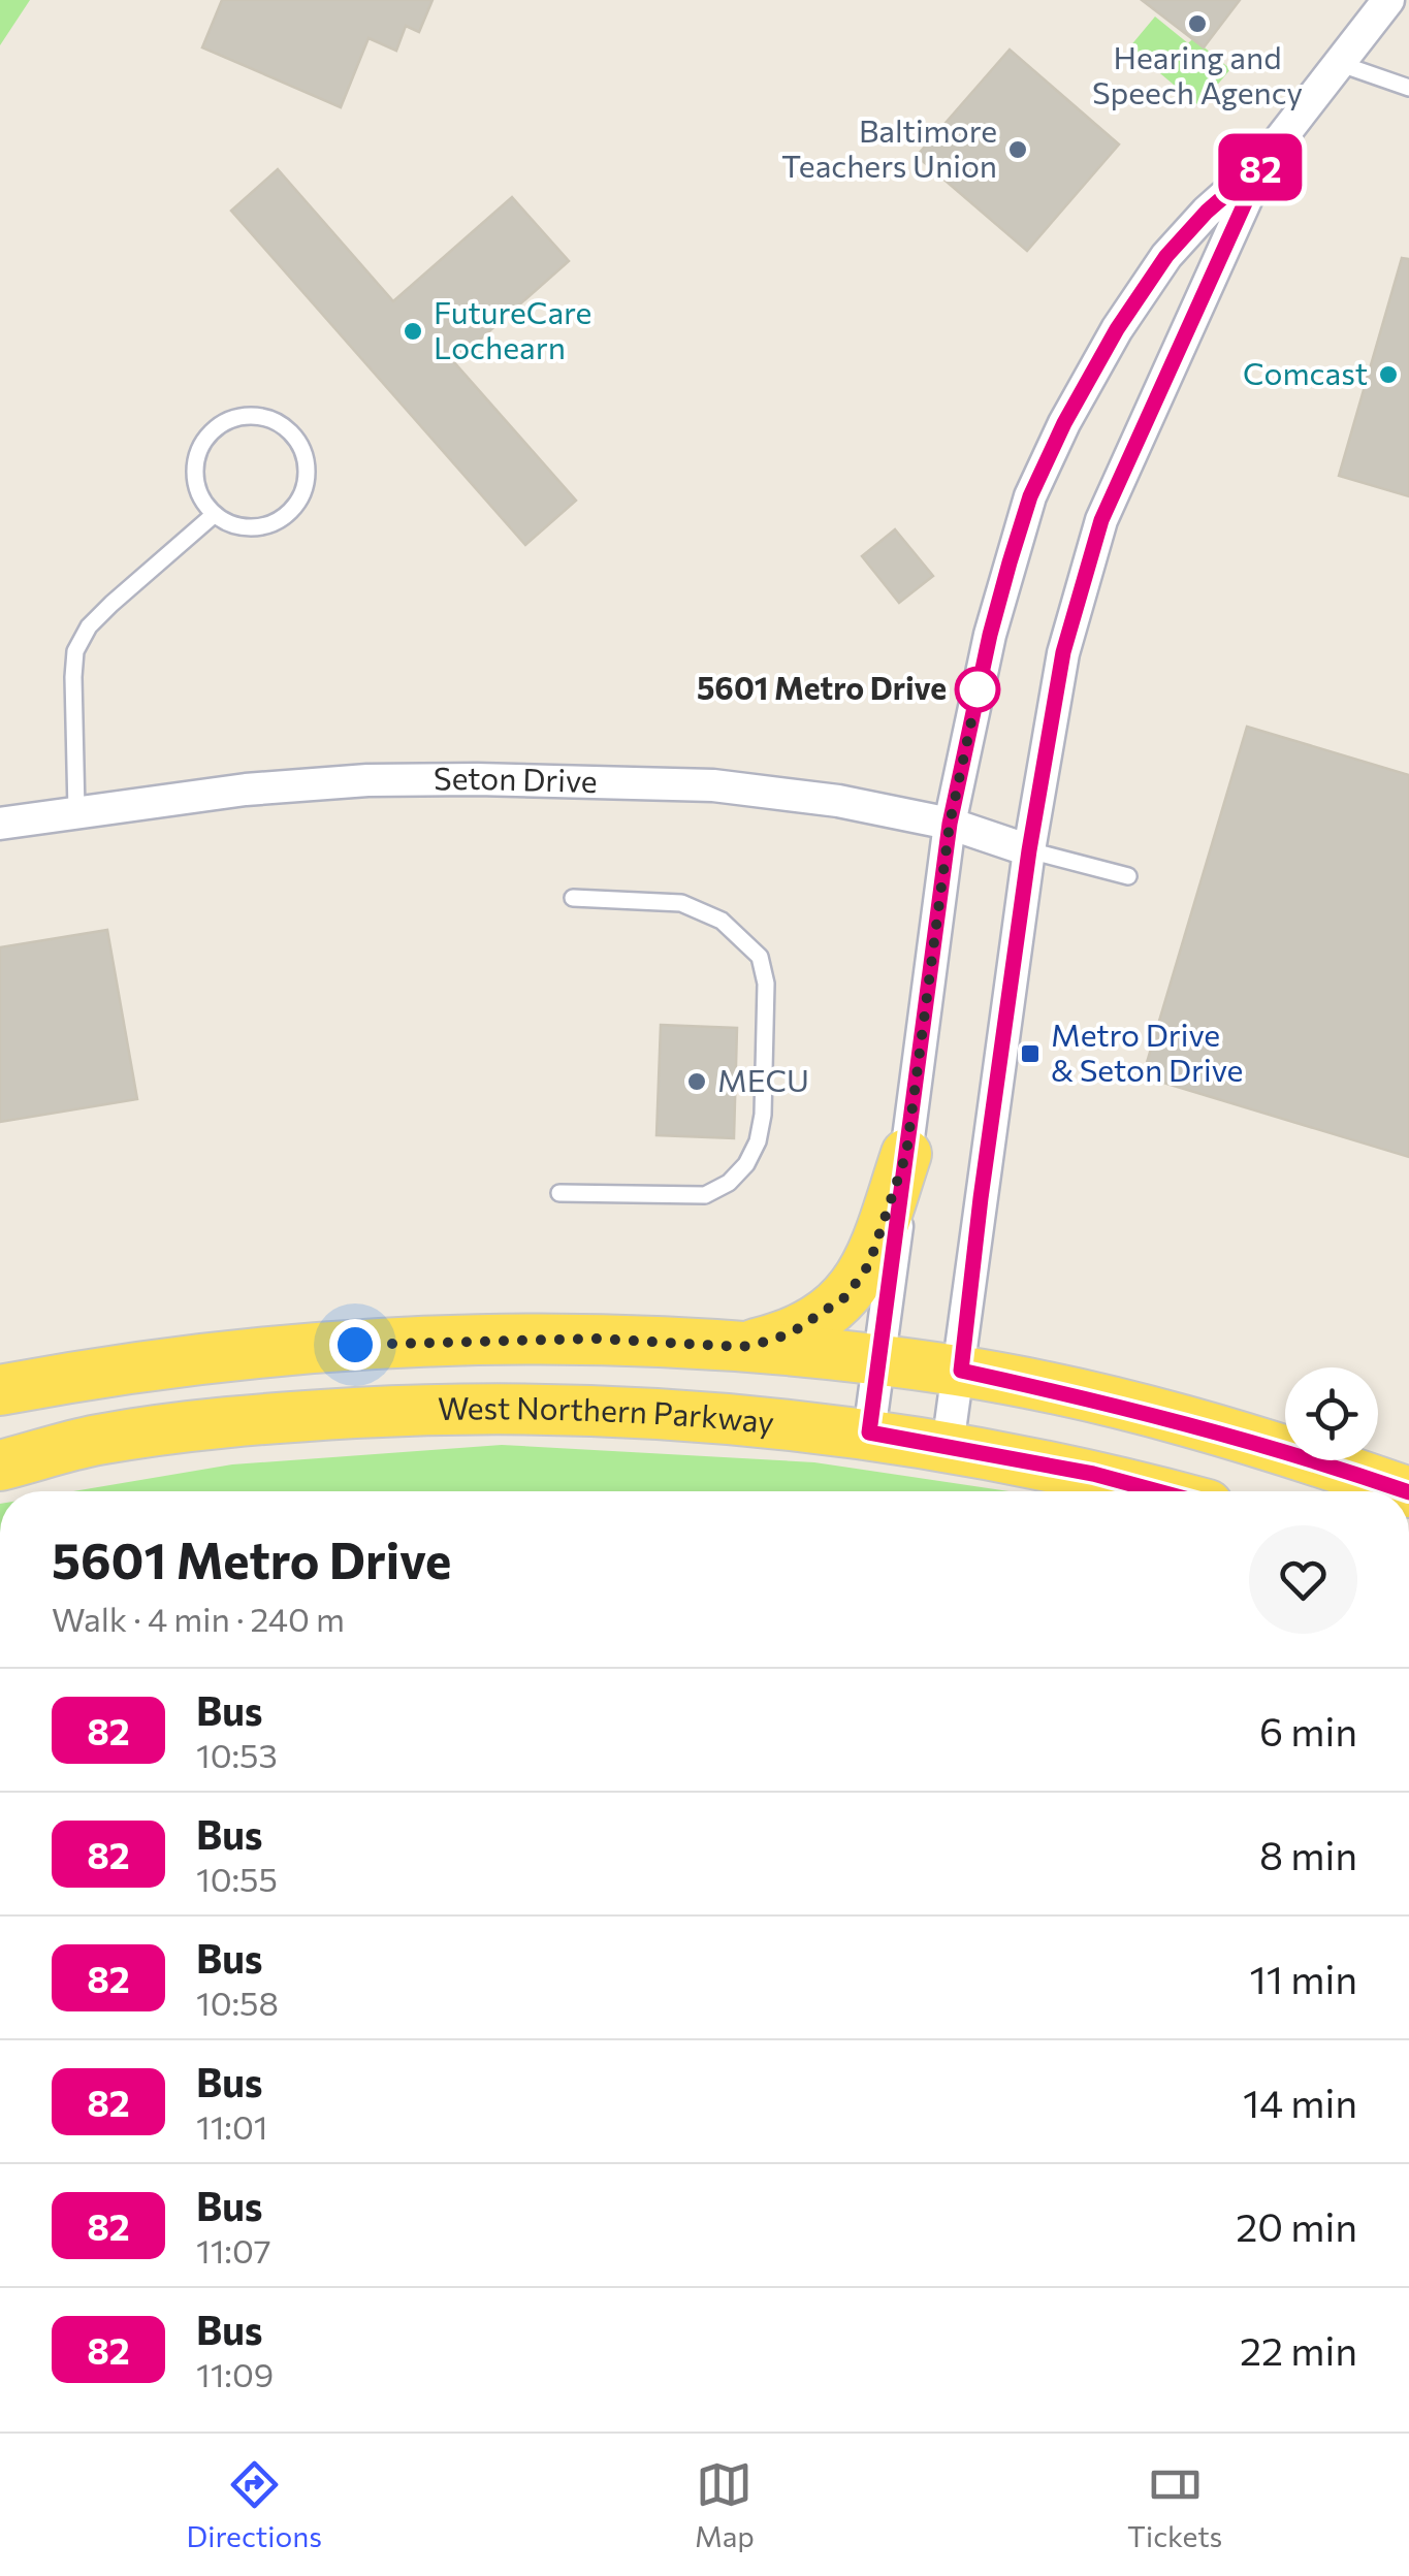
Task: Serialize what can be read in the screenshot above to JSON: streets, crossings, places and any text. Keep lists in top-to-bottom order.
{
  "streets": {
    "main road": ["West Northern Parkway"],
    "street": ["Seton Drive"]
  },
  "places": {
    "other": [
      "Hearing and Speech Agency",
      "Baltimore Teachers Union",
      "FutureCare Lochearn",
      "Comcast",
      "5601 Metro Drive",
      "MECU"
    ],
    "transit": ["Metro Drive & Seton Drive"]
  },
  "lines": ["bus line 82"],
  "page": {
    "on_map": "82",
    "heading": ["5601 Metro Drive", "Walk · 4 min · 240 m"],
    "list": [
      {
        "mark": "82",
        "name": "Bus",
        "note": "10:53",
        "value": "6 min"
      },
      {
        "mark": "82",
        "name": "Bus",
        "note": "10:55",
        "value": "8 min"
      },
      {
        "mark": "82",
        "name": "Bus",
        "note": "10:58",
        "value": "11 min"
      },
      {
        "mark": "82",
        "name": "Bus",
        "note": "11:01",
        "value": "14 min"
      },
      {
        "mark": "82",
        "name": "Bus",
        "note": "11:07",
        "value": "20 min"
      },
      {
        "mark": "82",
        "name": "Bus",
        "note": "11:09",
        "value": "22 min"
      }
    ],
    "tabs": ["Directions", "Map", "Tickets"]
  }
}
